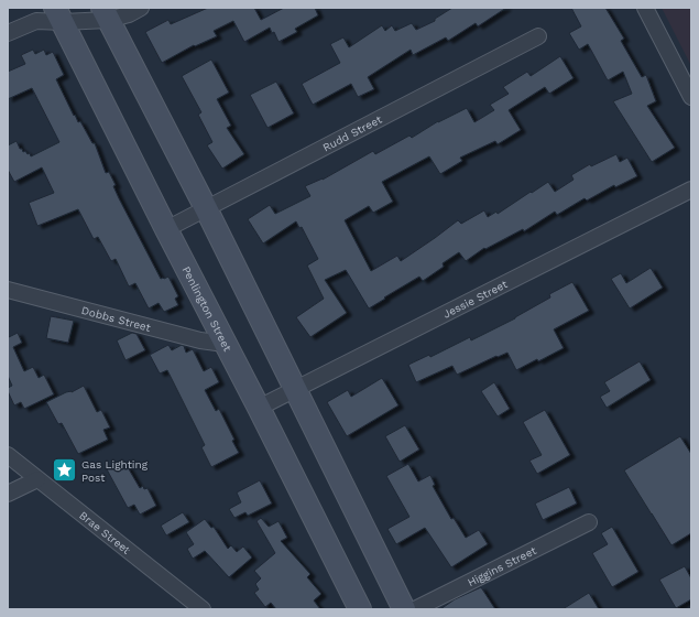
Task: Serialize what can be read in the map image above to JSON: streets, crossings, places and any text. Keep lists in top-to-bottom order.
{
  "streets": {
    "street": [
      "Rudd Street",
      "Jessie Street",
      "Penlington Street",
      "Dobbs Street",
      "Brae Street",
      "Higgins Street"
    ]
  },
  "crossings": [
    ["Rudd Street", "Penlington Street"],
    ["Jessie Street", "Penlington Street"],
    ["Penlington Street", "Dobbs Street"]
  ],
  "places": {
    "place": ["Gas Lighting Post"]
  }
}
